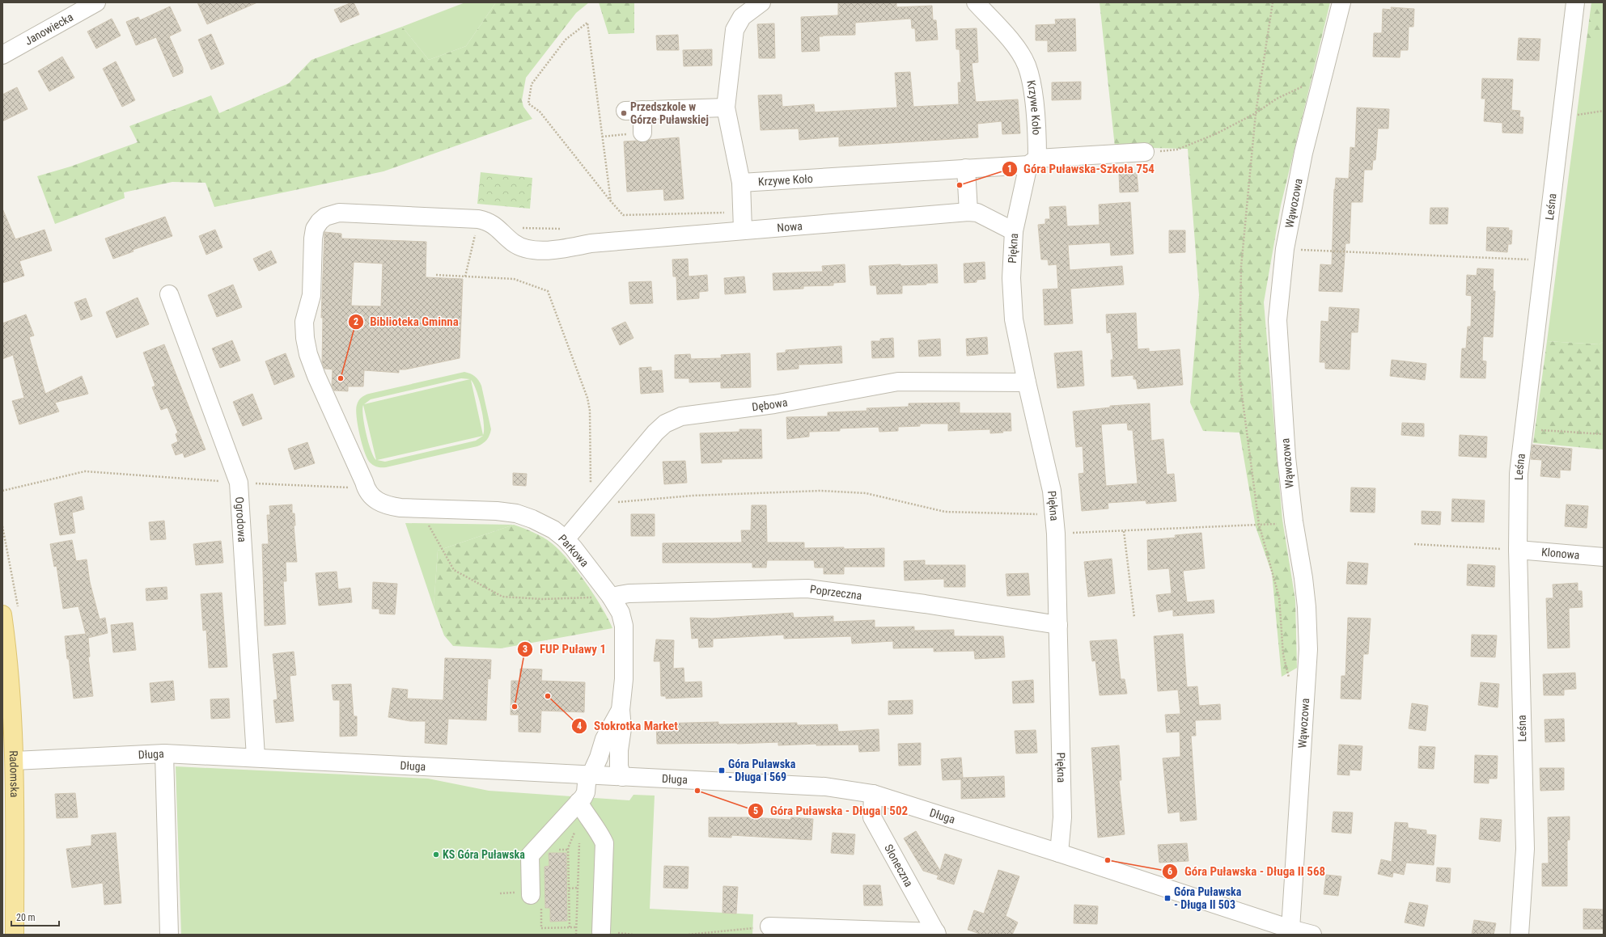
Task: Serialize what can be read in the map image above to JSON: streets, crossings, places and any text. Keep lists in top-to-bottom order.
{
  "streets": {
    "main road": ["Radomska"],
    "street": [
      "Janowiecka",
      "Krzywe Koło",
      "Wąwozowa",
      "Leśna",
      "Nowa",
      "Piękna",
      "Dębowa",
      "Ogrodowa",
      "Parkowa",
      "Klonowa",
      "Poprzeczna",
      "Długa",
      "Słoneczna"
    ]
  },
  "crossings": [
    ["Krzywe Koło", "Piękna"],
    ["Wąwozowa", "Długa"],
    ["Leśna", "Klonowa"],
    ["Nowa", "Piękna"],
    ["Nowa", "Parkowa"],
    ["Piękna", "Dębowa"],
    ["Piękna", "Poprzeczna"],
    ["Piękna", "Długa"],
    ["Dębowa", "Parkowa"],
    ["Ogrodowa", "Długa"],
    ["Parkowa", "Poprzeczna"],
    ["Parkowa", "Długa"],
    ["Długa", "Radomska"],
    ["Długa", "Słoneczna"]
  ],
  "places": {
    "other": [
      "Przedszkole w Górze Puławskiej",
      "Góra Puławska-Szkoła 754",
      "Biblioteka Gminna",
      "Stokrotka Market",
      "FUP Puławy 1",
      "Góra Puławska - Długa I 502",
      "KS Góra Puławska",
      "Góra Puławska - Długa II 568"
    ],
    "transit": ["Góra Puławska - Długa I 569", "Góra Puławska - Długa II 503"]
  },
  "scale_bar": "20 m"
}
